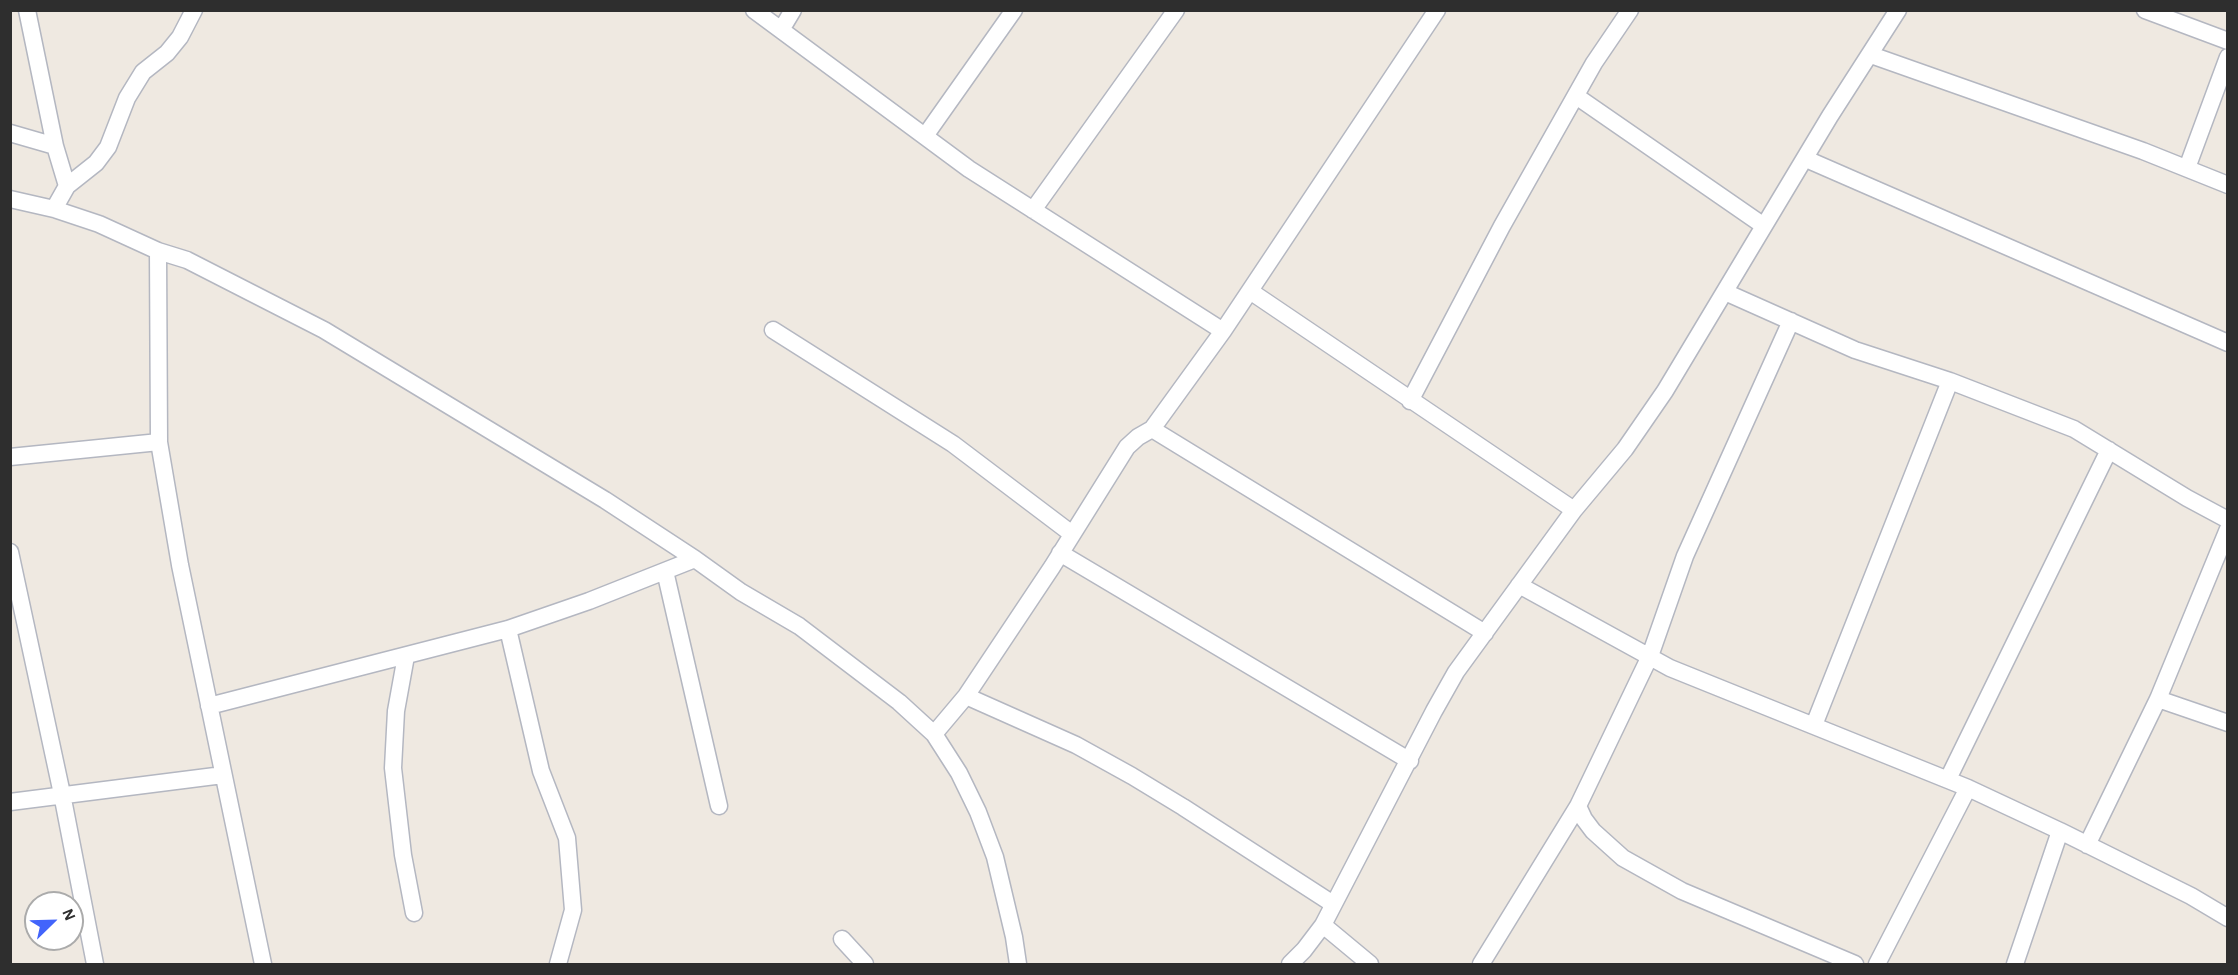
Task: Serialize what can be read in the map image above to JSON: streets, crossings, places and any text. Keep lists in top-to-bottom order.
{
  "north": "top right"
}
